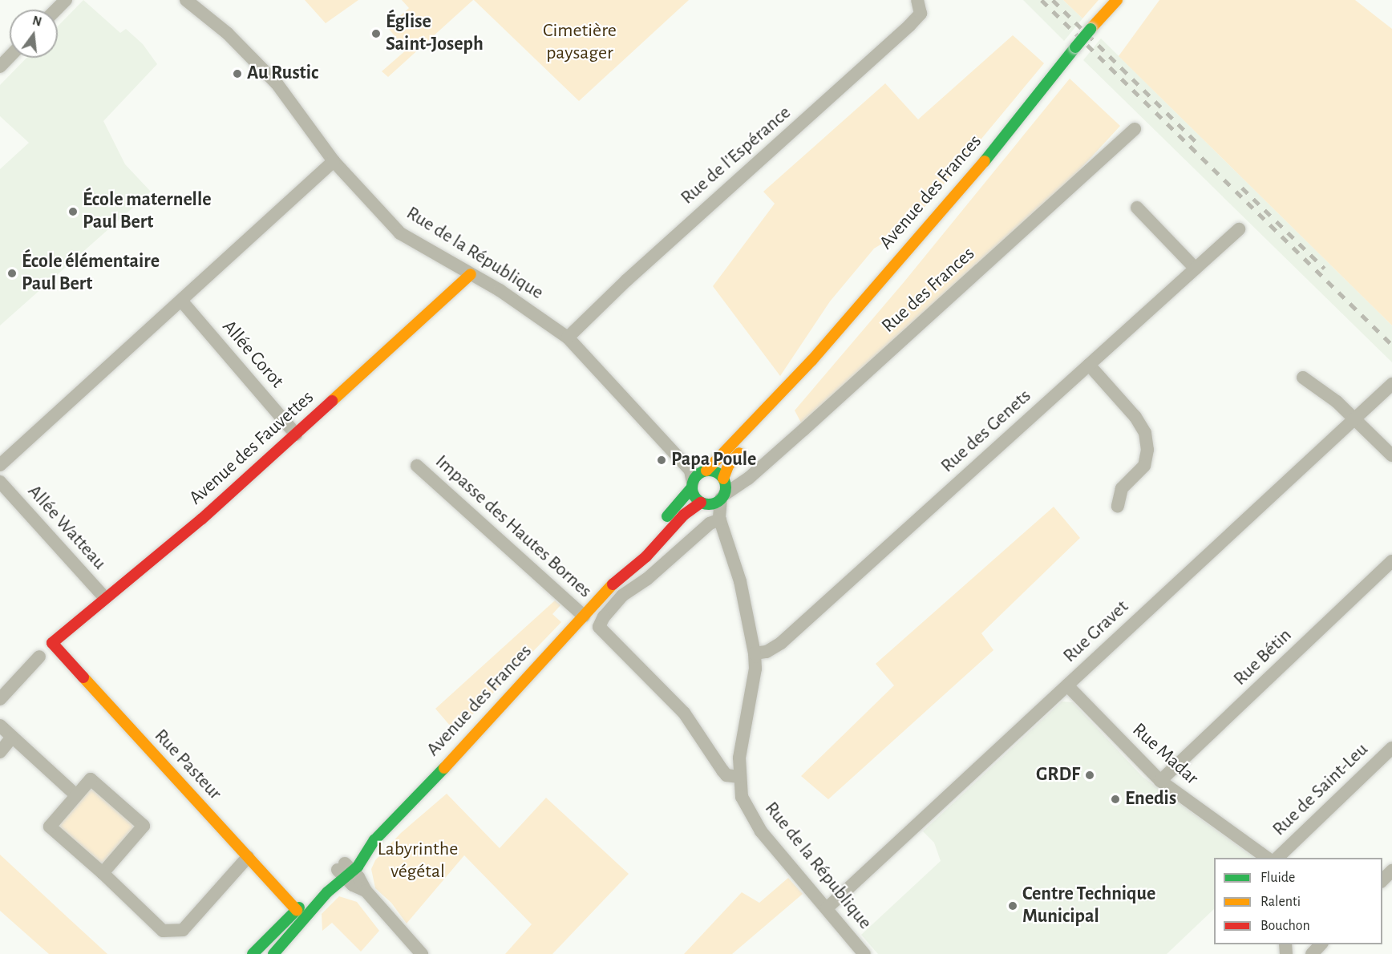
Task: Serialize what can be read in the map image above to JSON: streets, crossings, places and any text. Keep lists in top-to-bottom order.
{
  "streets": {
    "main road": ["Avenue des Frances", "Avenue des Fauvettes", "Rue Pasteur"],
    "street": [
      "Rue de l'Espérance",
      "Rue de la République",
      "Rue des Frances",
      "Allée Corot",
      "Rue des Genets",
      "Impasse des Hautes Bornes",
      "Allée Watteau",
      "Rue Gravet",
      "Rue Bétin",
      "Rue Madar",
      "Rue de Saint-Leu"
    ]
  },
  "crossings": [
    ["Rue de l'Espérance", "Rue de la République"],
    ["Avenue des Frances", "Rue de la République"],
    ["Avenue des Frances", "Rue des Frances"],
    ["Avenue des Frances", "Impasse des Hautes Bornes"],
    ["Avenue des Frances", "Rue Pasteur"],
    ["Rue de la République", "Rue des Frances"],
    ["Rue de la République", "Rue des Genets"],
    ["Rue de la République", "Avenue des Fauvettes"],
    ["Rue de la République", "Rue Gravet"],
    ["Allée Corot", "Avenue des Fauvettes"],
    ["Avenue des Fauvettes", "Allée Watteau"],
    ["Avenue des Fauvettes", "Rue Pasteur"],
    ["Rue Gravet", "Rue Madar"],
    ["Rue Bétin", "Rue Madar"]
  ],
  "parks": ["Cimetière paysager", "Labyrinthe végétal"],
  "places": [
    "Église Saint-Joseph",
    "Au Rustic",
    "École maternelle Paul Bert",
    "École élémentaire Paul Bert",
    "Papa Poule",
    "GRDF",
    "Enedis",
    "Centre Technique Municipal"
  ],
  "legend": ["Fluide", "Ralenti", "Bouchon"],
  "north": "top"
}
